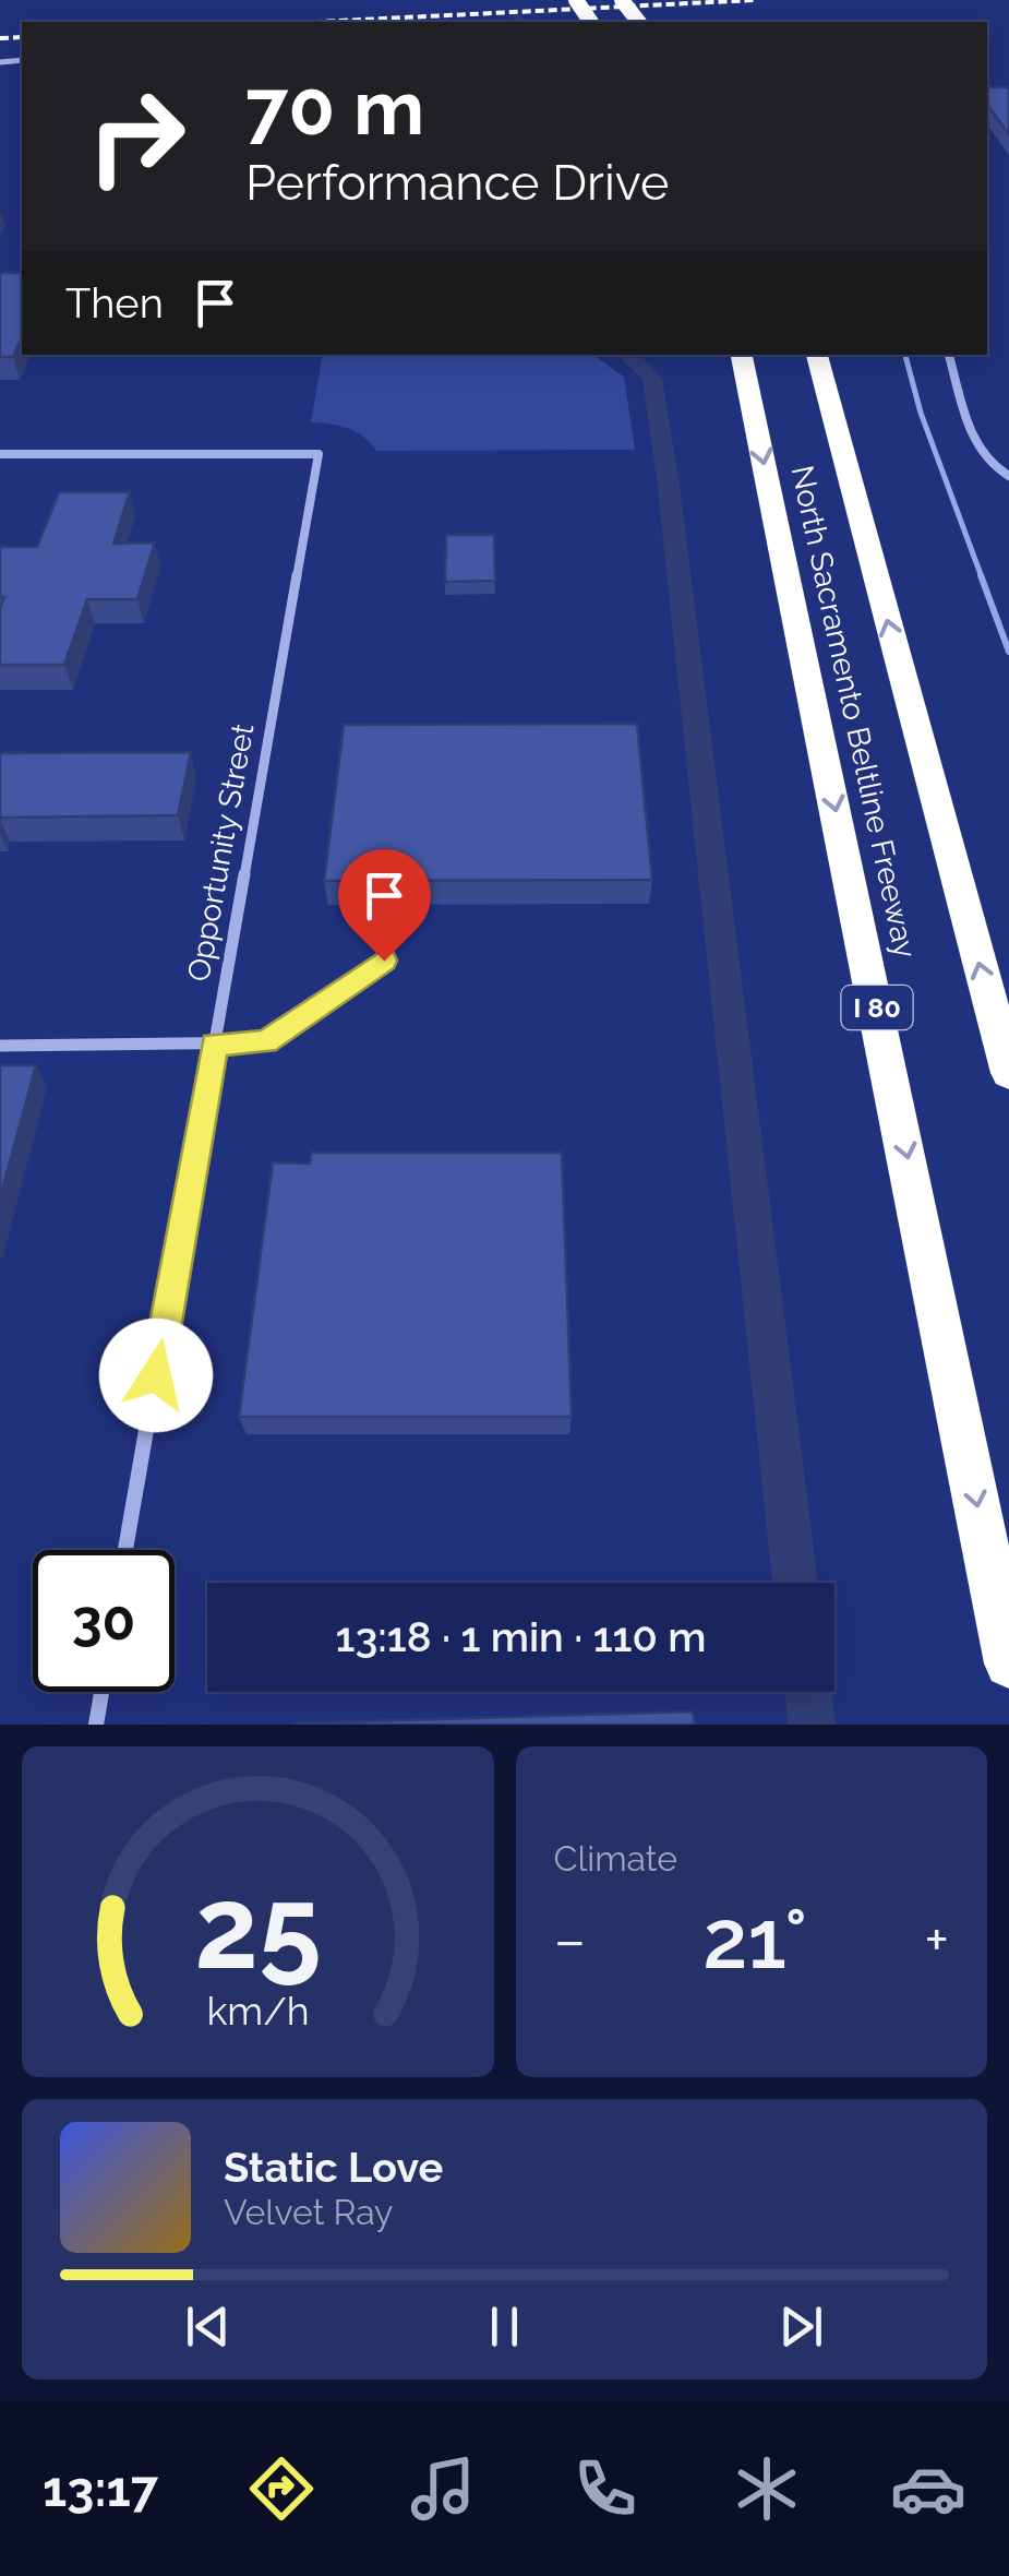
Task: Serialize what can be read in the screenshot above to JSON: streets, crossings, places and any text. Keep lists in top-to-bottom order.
{
  "streets": {
    "highway": ["North Sacramento Beltline Freeway", "I 80"],
    "street": ["Opportunity Street"]
  },
  "page": {
    "turn": ["70 m", "Performance Drive"],
    "then": "Then",
    "limit": "30",
    "trip": "13:18 · 1 min · 110 m",
    "tile": "Climate",
    "heat": ["−", "21°", "+"],
    "song": ["Static Love", "Velvet Ray"],
    "tabs": "13:17",
    "gauge": ["25", "km/h"]
  }
}
